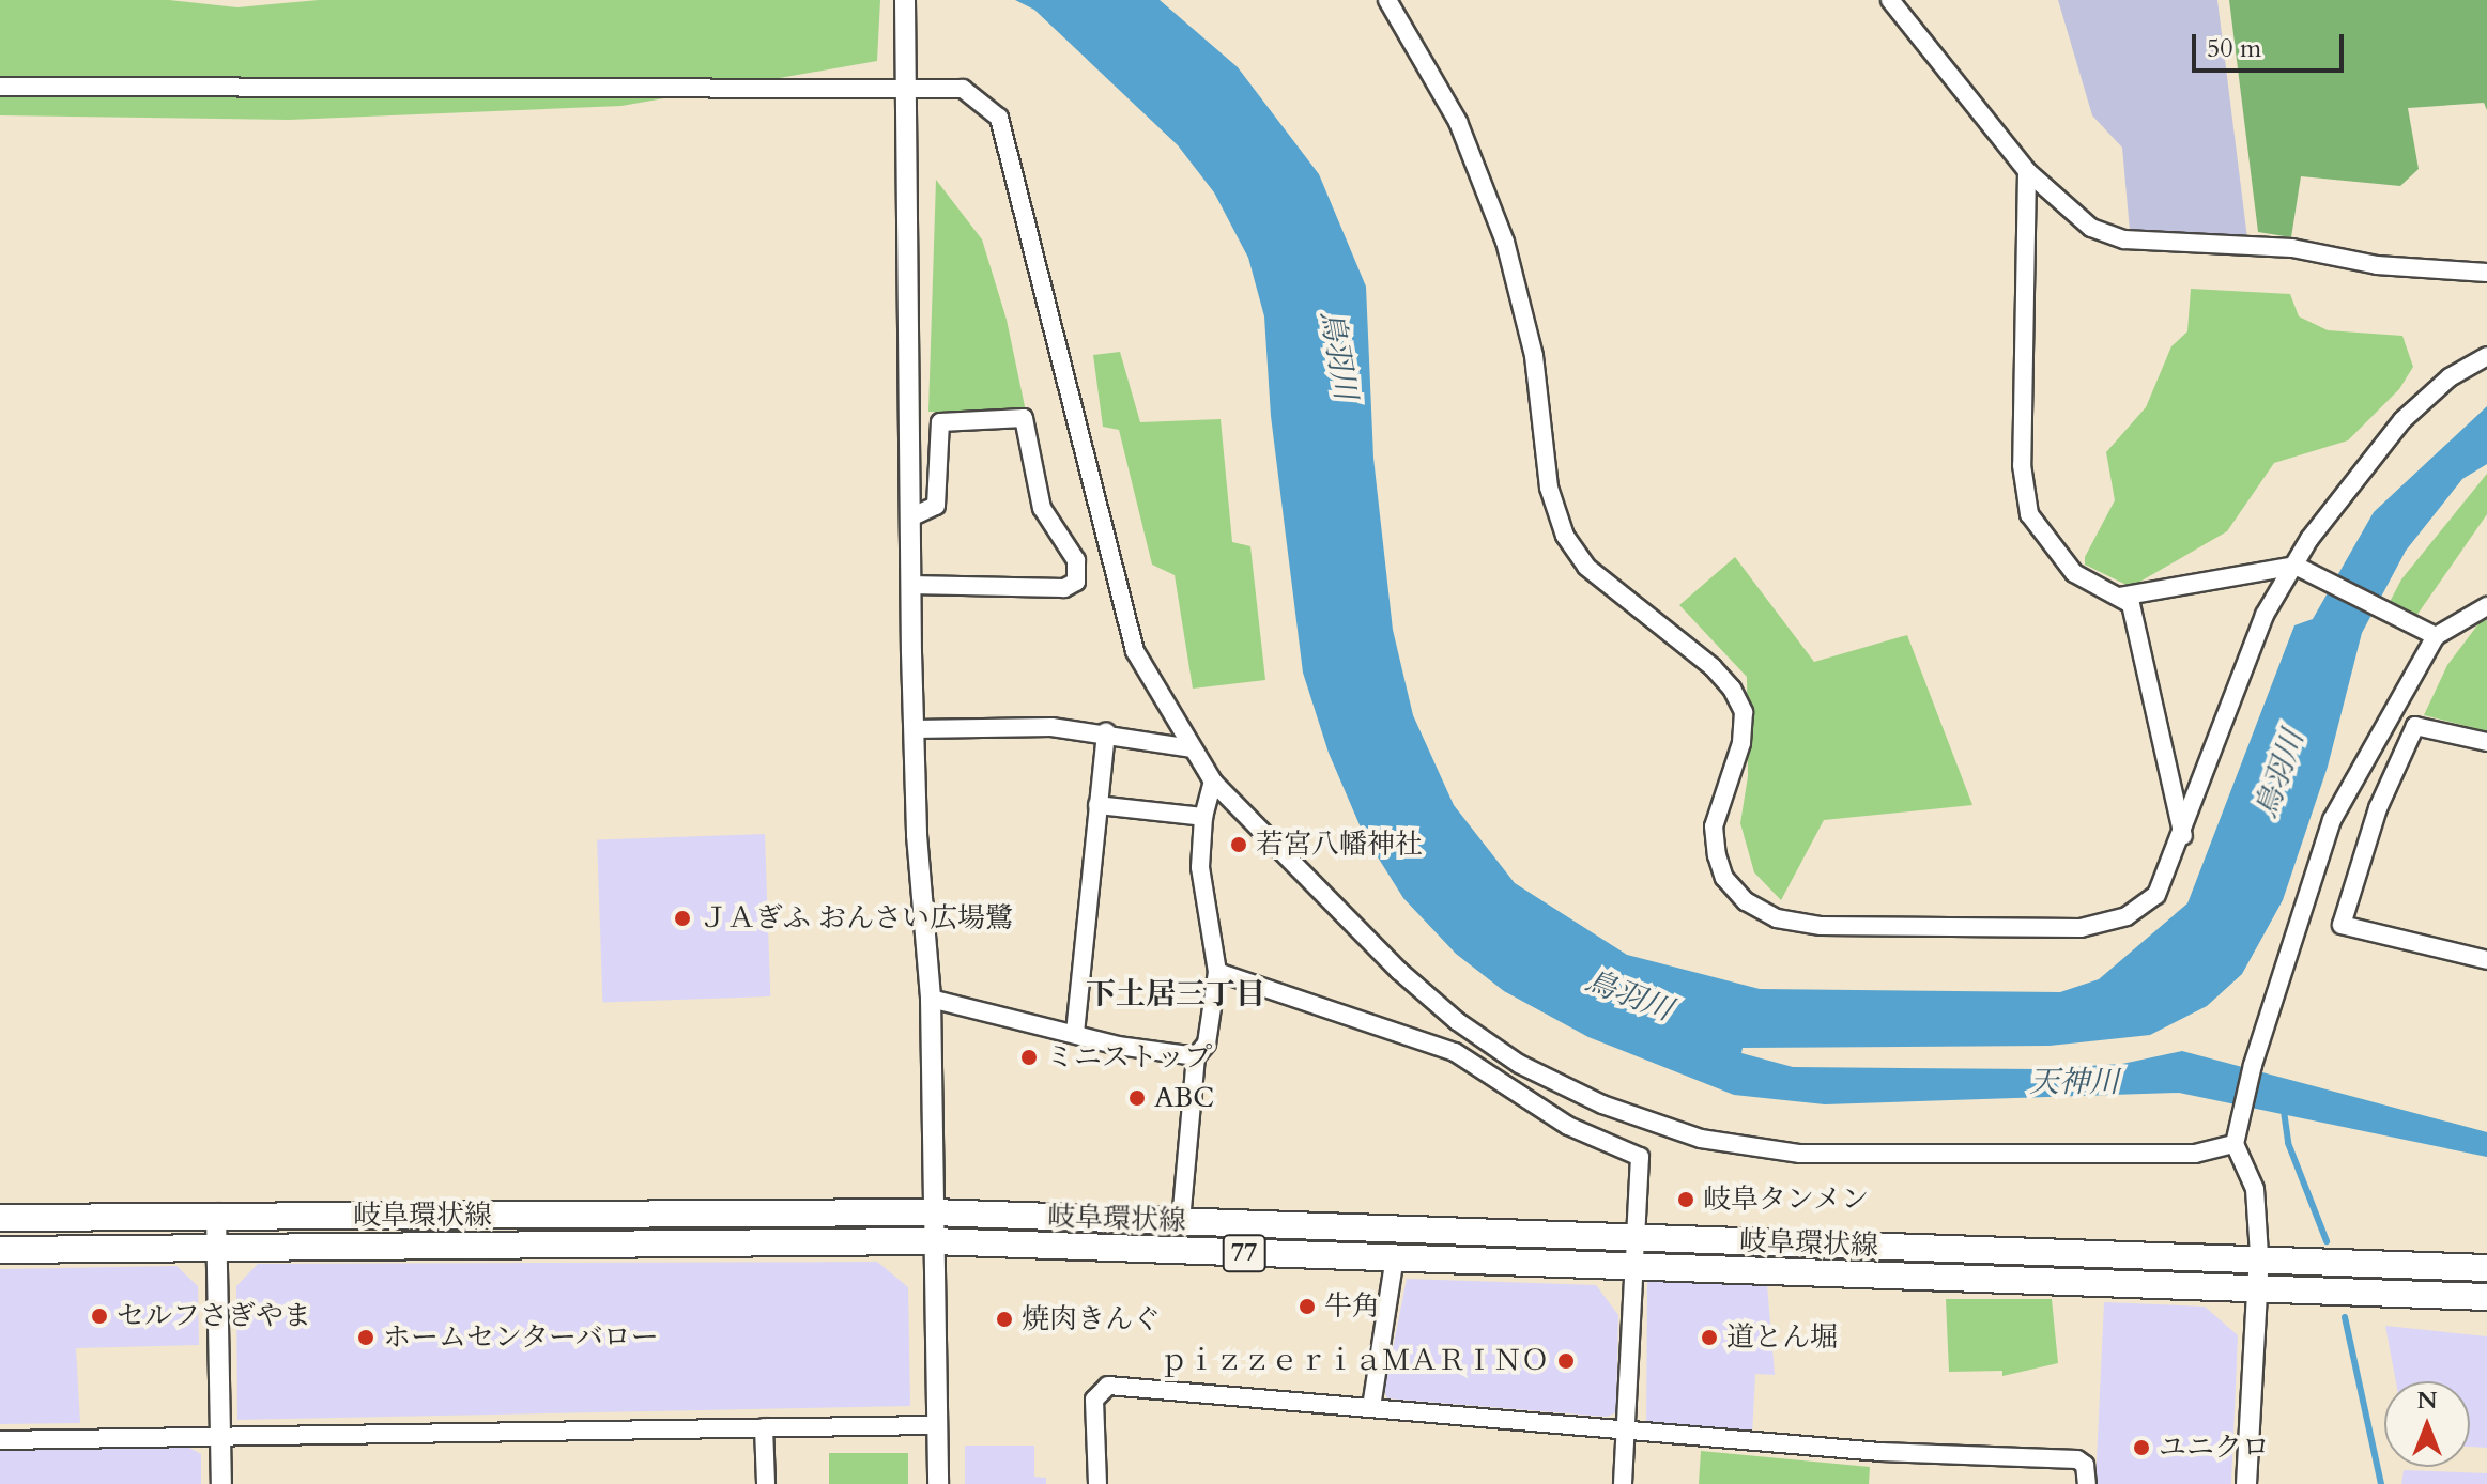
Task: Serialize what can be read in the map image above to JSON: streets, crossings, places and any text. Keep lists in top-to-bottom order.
{
  "streets": {
    "main road": ["岐阜環状線", "77"]
  },
  "districts": ["下土居三丁目"],
  "water": ["鳥羽川", "天神川"],
  "places": [
    "若宮八幡神社",
    "ＪＡぎふ おんさい広場鷺",
    "ミニストップ",
    "ABC",
    "岐阜タンメン",
    "牛角",
    "セルフさぎやま",
    "焼肉きんぐ",
    "ホームセンターバロー",
    "道とん堀",
    "ｐｉｚｚｅｒｉａＭＡＲＩＮＯ",
    "ユニクロ"
  ],
  "scale_bar": "50 m",
  "north": "top"
}
